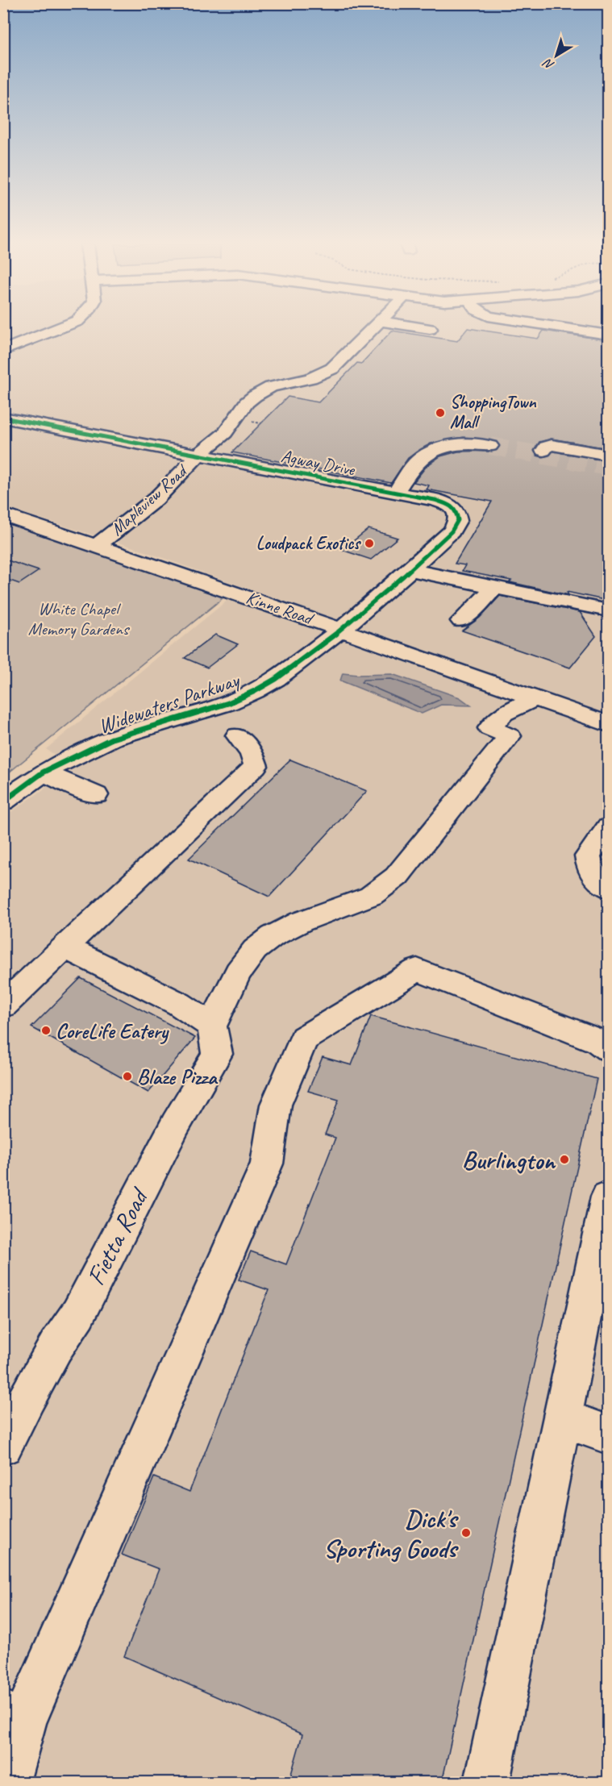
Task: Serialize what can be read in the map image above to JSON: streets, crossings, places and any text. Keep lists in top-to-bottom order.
{
  "streets": {
    "street": [
      "Agway Drive",
      "Mapleview Road",
      "Kinne Road",
      "Widewaters Parkway",
      "Fietta Road"
    ]
  },
  "crossings": [
    ["Agway Drive", "Mapleview Road"],
    ["Agway Drive", "Kinne Road"],
    ["Agway Drive", "Widewaters Parkway"],
    ["Mapleview Road", "Kinne Road"],
    ["Kinne Road", "Widewaters Parkway"]
  ],
  "parks": ["White Chapel Memory Gardens"],
  "places": [
    "ShoppingTown Mall",
    "Loudpack Exotics",
    "CoreLife Eatery",
    "Blaze Pizza",
    "Burlington",
    "Dick's Sporting Goods"
  ],
  "north": "bottom left"
}
